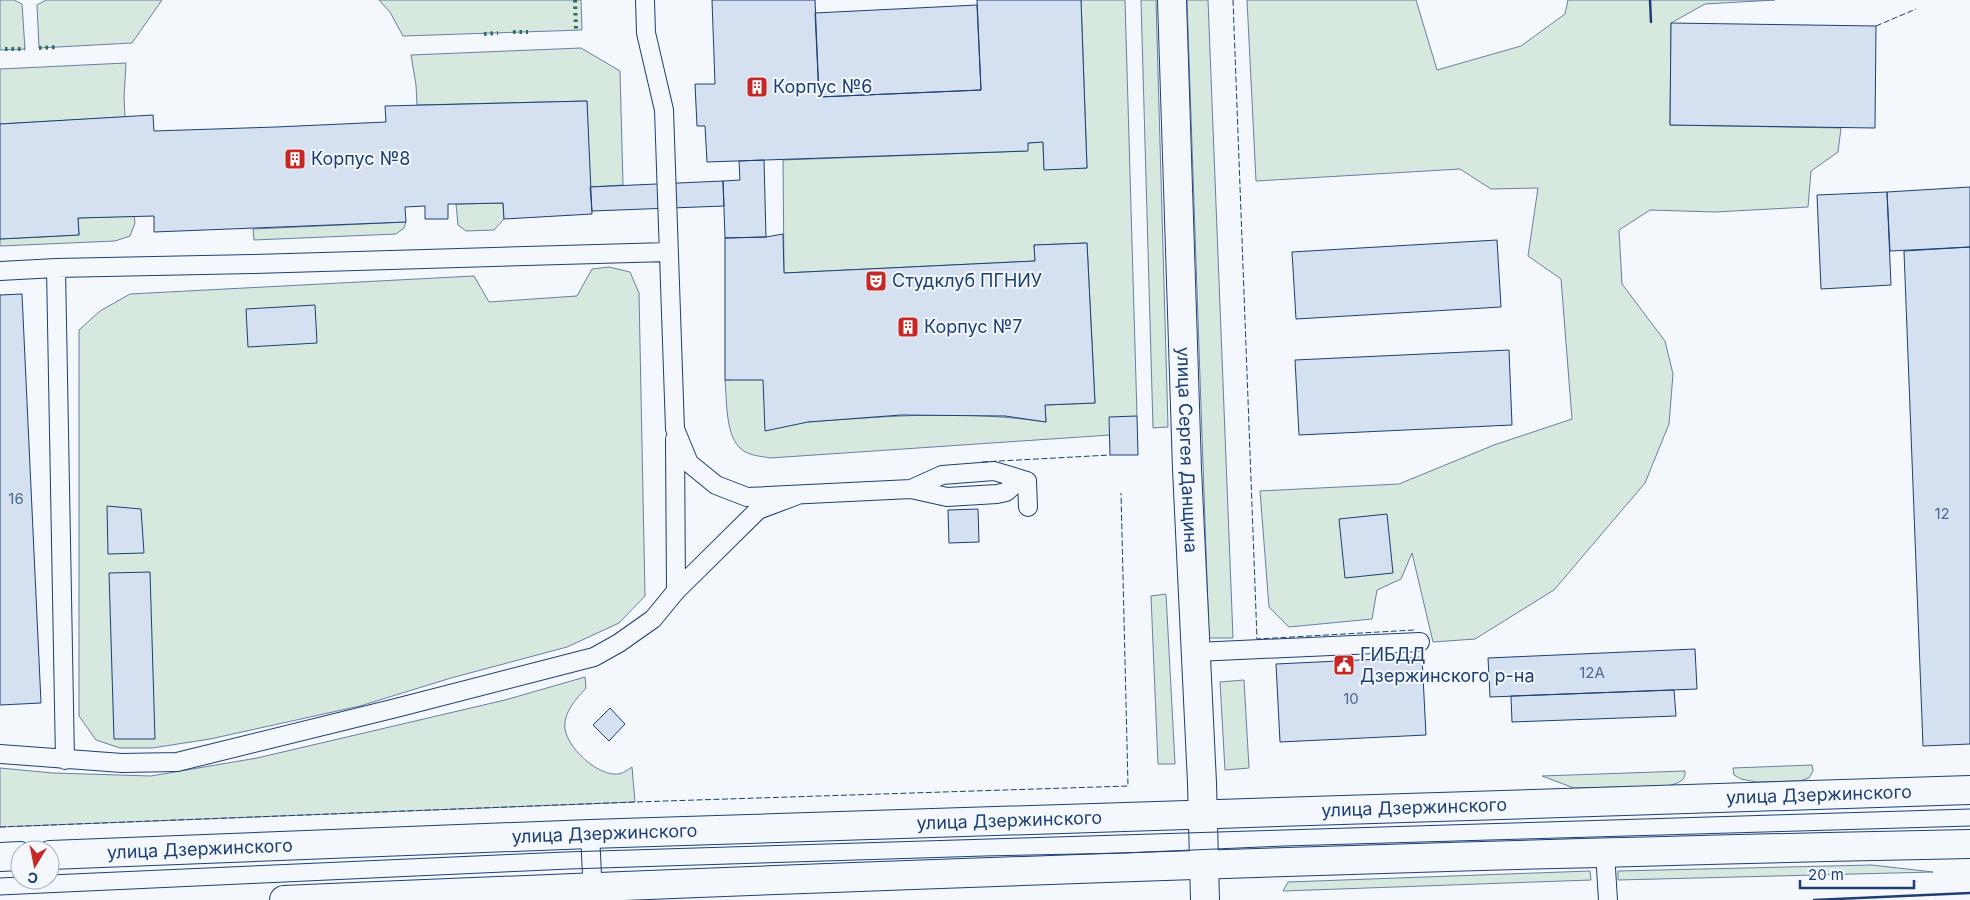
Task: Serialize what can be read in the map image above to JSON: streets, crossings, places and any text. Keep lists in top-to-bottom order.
{
  "streets": {
    "main road": ["улица Сергея Данщина", "улица Дзержинского"]
  },
  "crossings": [
    ["улица Сергея Данщина", "улица Дзержинского"]
  ],
  "places": {
    "building": ["Корпус №6", "Корпус №8", "Корпус №7"],
    "theatre": ["Студклуб ПГНИУ"],
    "public building": ["ГИБДД Дзержинского р-на"]
  },
  "house_numbers": [
    "16",
    "12",
    "12А",
    "10"
  ],
  "scale_bar": "20 m",
  "north": "bottom"
}
